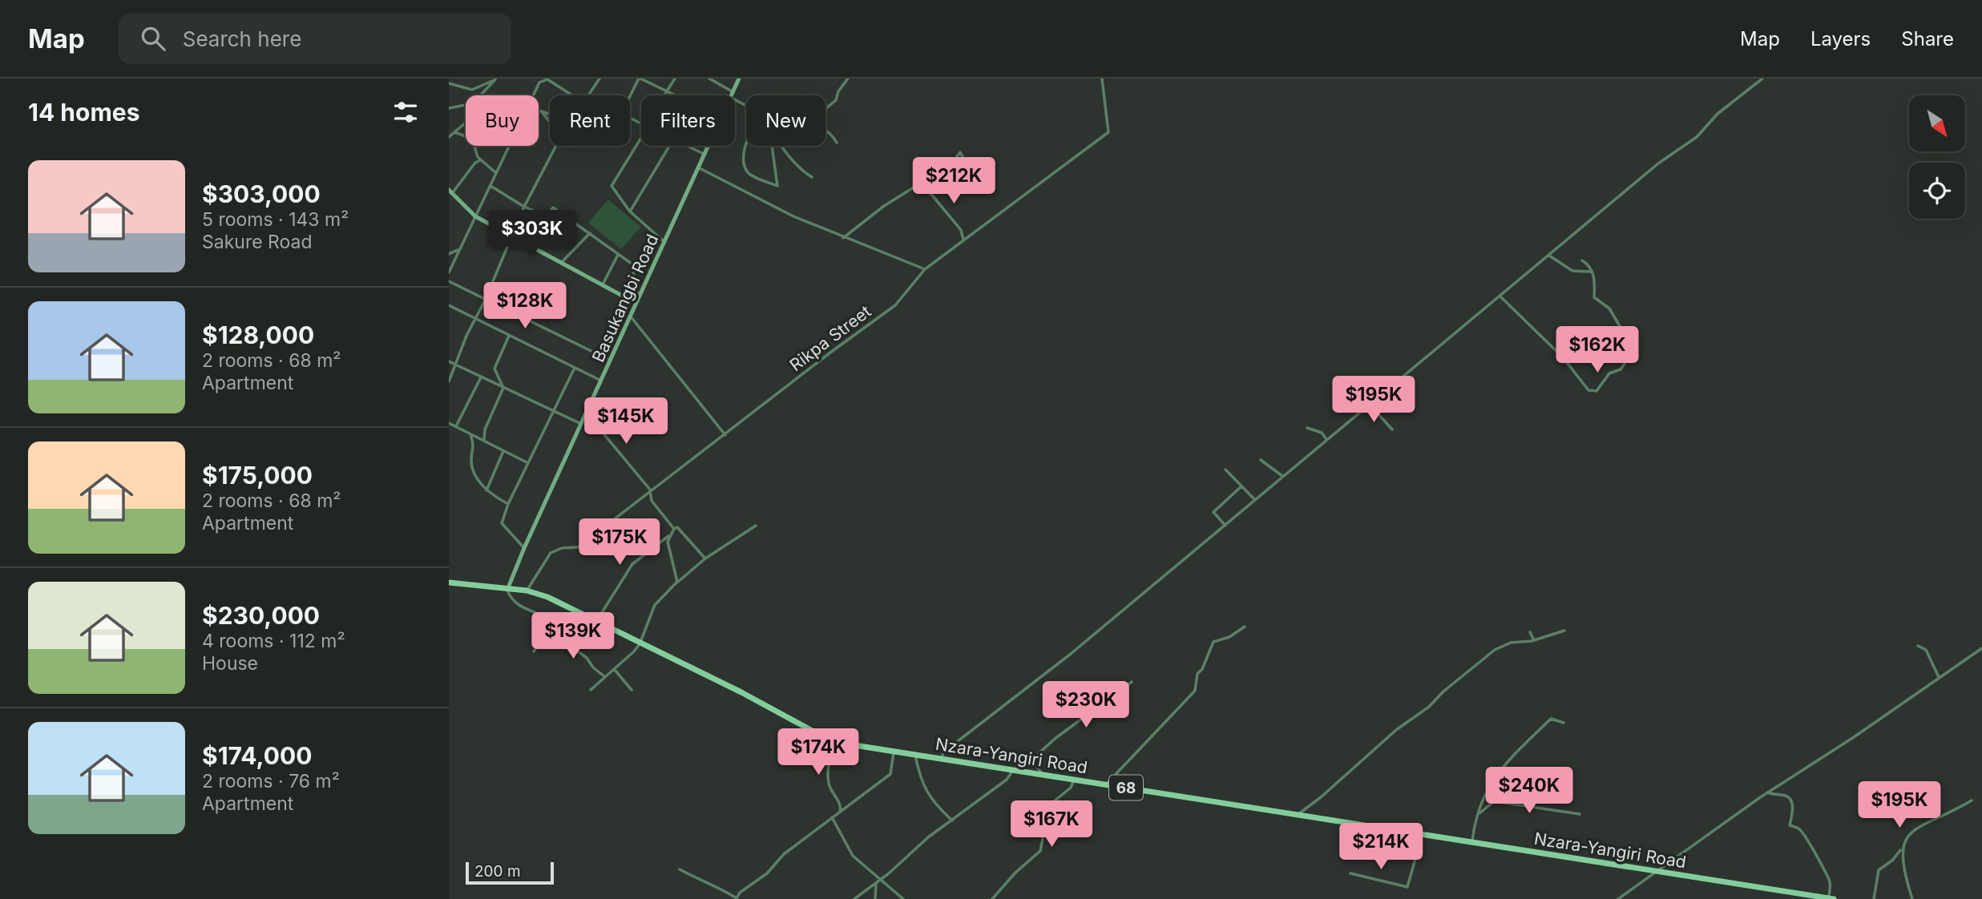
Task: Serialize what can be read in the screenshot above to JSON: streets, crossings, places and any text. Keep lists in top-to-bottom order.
{
  "streets": {
    "main road": ["Nzara-Yangiri Road", "68"],
    "street": ["Basukangbi Road", "Rikpa Street"]
  },
  "crossings": [
    ["Basukangbi Road", "Nzara-Yangiri Road"],
    ["Rikpa Street", "Nzara-Yangiri Road"]
  ],
  "scale_bar": "200 m",
  "north": "bottom right",
  "page": {
    "header": "Map",
    "search": "Search here",
    "nav": ["Map", "Layers", "Share"],
    "heading": "14 homes",
    "chip": [
      "Buy",
      "Rent",
      "Filters",
      "New"
    ],
    "list": [
      {
        "name": "$303,000",
        "note": "5 rooms · 143 m² · Sakure Road"
      },
      {
        "name": "$128,000",
        "note": "2 rooms · 68 m² · Apartment"
      },
      {
        "name": "$175,000",
        "note": "2 rooms · 68 m² · Apartment"
      },
      {
        "name": "$230,000",
        "note": "4 rooms · 112 m² · House"
      },
      {
        "name": "$174,000",
        "note": "2 rooms · 76 m² · Apartment"
      }
    ],
    "price": [
      "$212K",
      "$303K",
      "$128K",
      "$162K",
      "$195K",
      "$145K",
      "$175K",
      "$139K",
      "$230K",
      "$174K",
      "$240K",
      "$195K",
      "$167K",
      "$214K"
    ],
    "scale": "200 m"
  }
}
